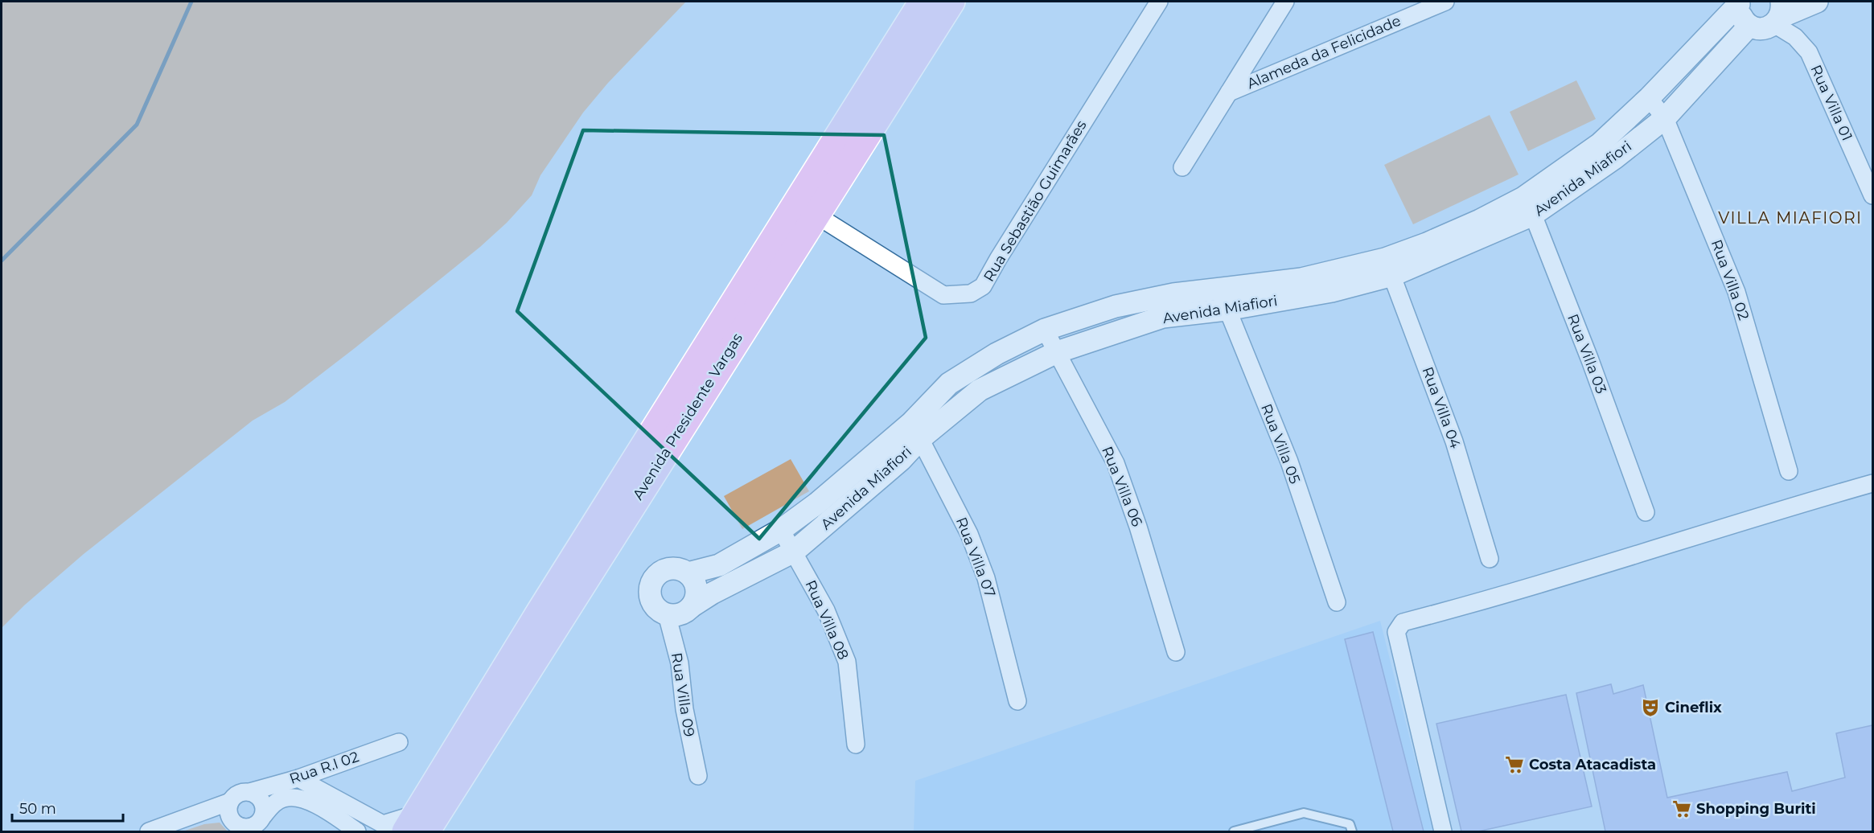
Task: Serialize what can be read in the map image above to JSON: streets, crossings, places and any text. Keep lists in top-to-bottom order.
{
  "streets": {
    "main road": ["Avenida Presidente Vargas"],
    "street": [
      "Alameda da Felicidade",
      "Rua Villa 01",
      "Avenida Miafiori",
      "Rua Sebastião Guimarães",
      "Rua Villa 02",
      "Rua Villa 03",
      "Rua Villa 04",
      "Rua Villa 05",
      "Rua Villa 06",
      "Rua Villa 07",
      "Rua Villa 08",
      "Rua Villa 09",
      "Rua R.I 02"
    ]
  },
  "crossings": [
    ["Avenida Miafiori", "Rua Villa 02"],
    ["Avenida Miafiori", "Rua Villa 03"],
    ["Avenida Miafiori", "Rua Villa 04"],
    ["Avenida Miafiori", "Rua Villa 05"],
    ["Avenida Miafiori", "Rua Villa 06"],
    ["Avenida Miafiori", "Rua Villa 07"],
    ["Avenida Miafiori", "Rua Villa 08"],
    ["Avenida Miafiori", "Rua Villa 09"],
    ["Rua Sebastião Guimarães", "Avenida Presidente Vargas"]
  ],
  "districts": ["VILLA MIAFIORI"],
  "places": {
    "theatre": ["Cineflix"],
    "supermarket": ["Costa Atacadista", "Shopping Buriti"]
  },
  "scale_bar": "50 m"
}
